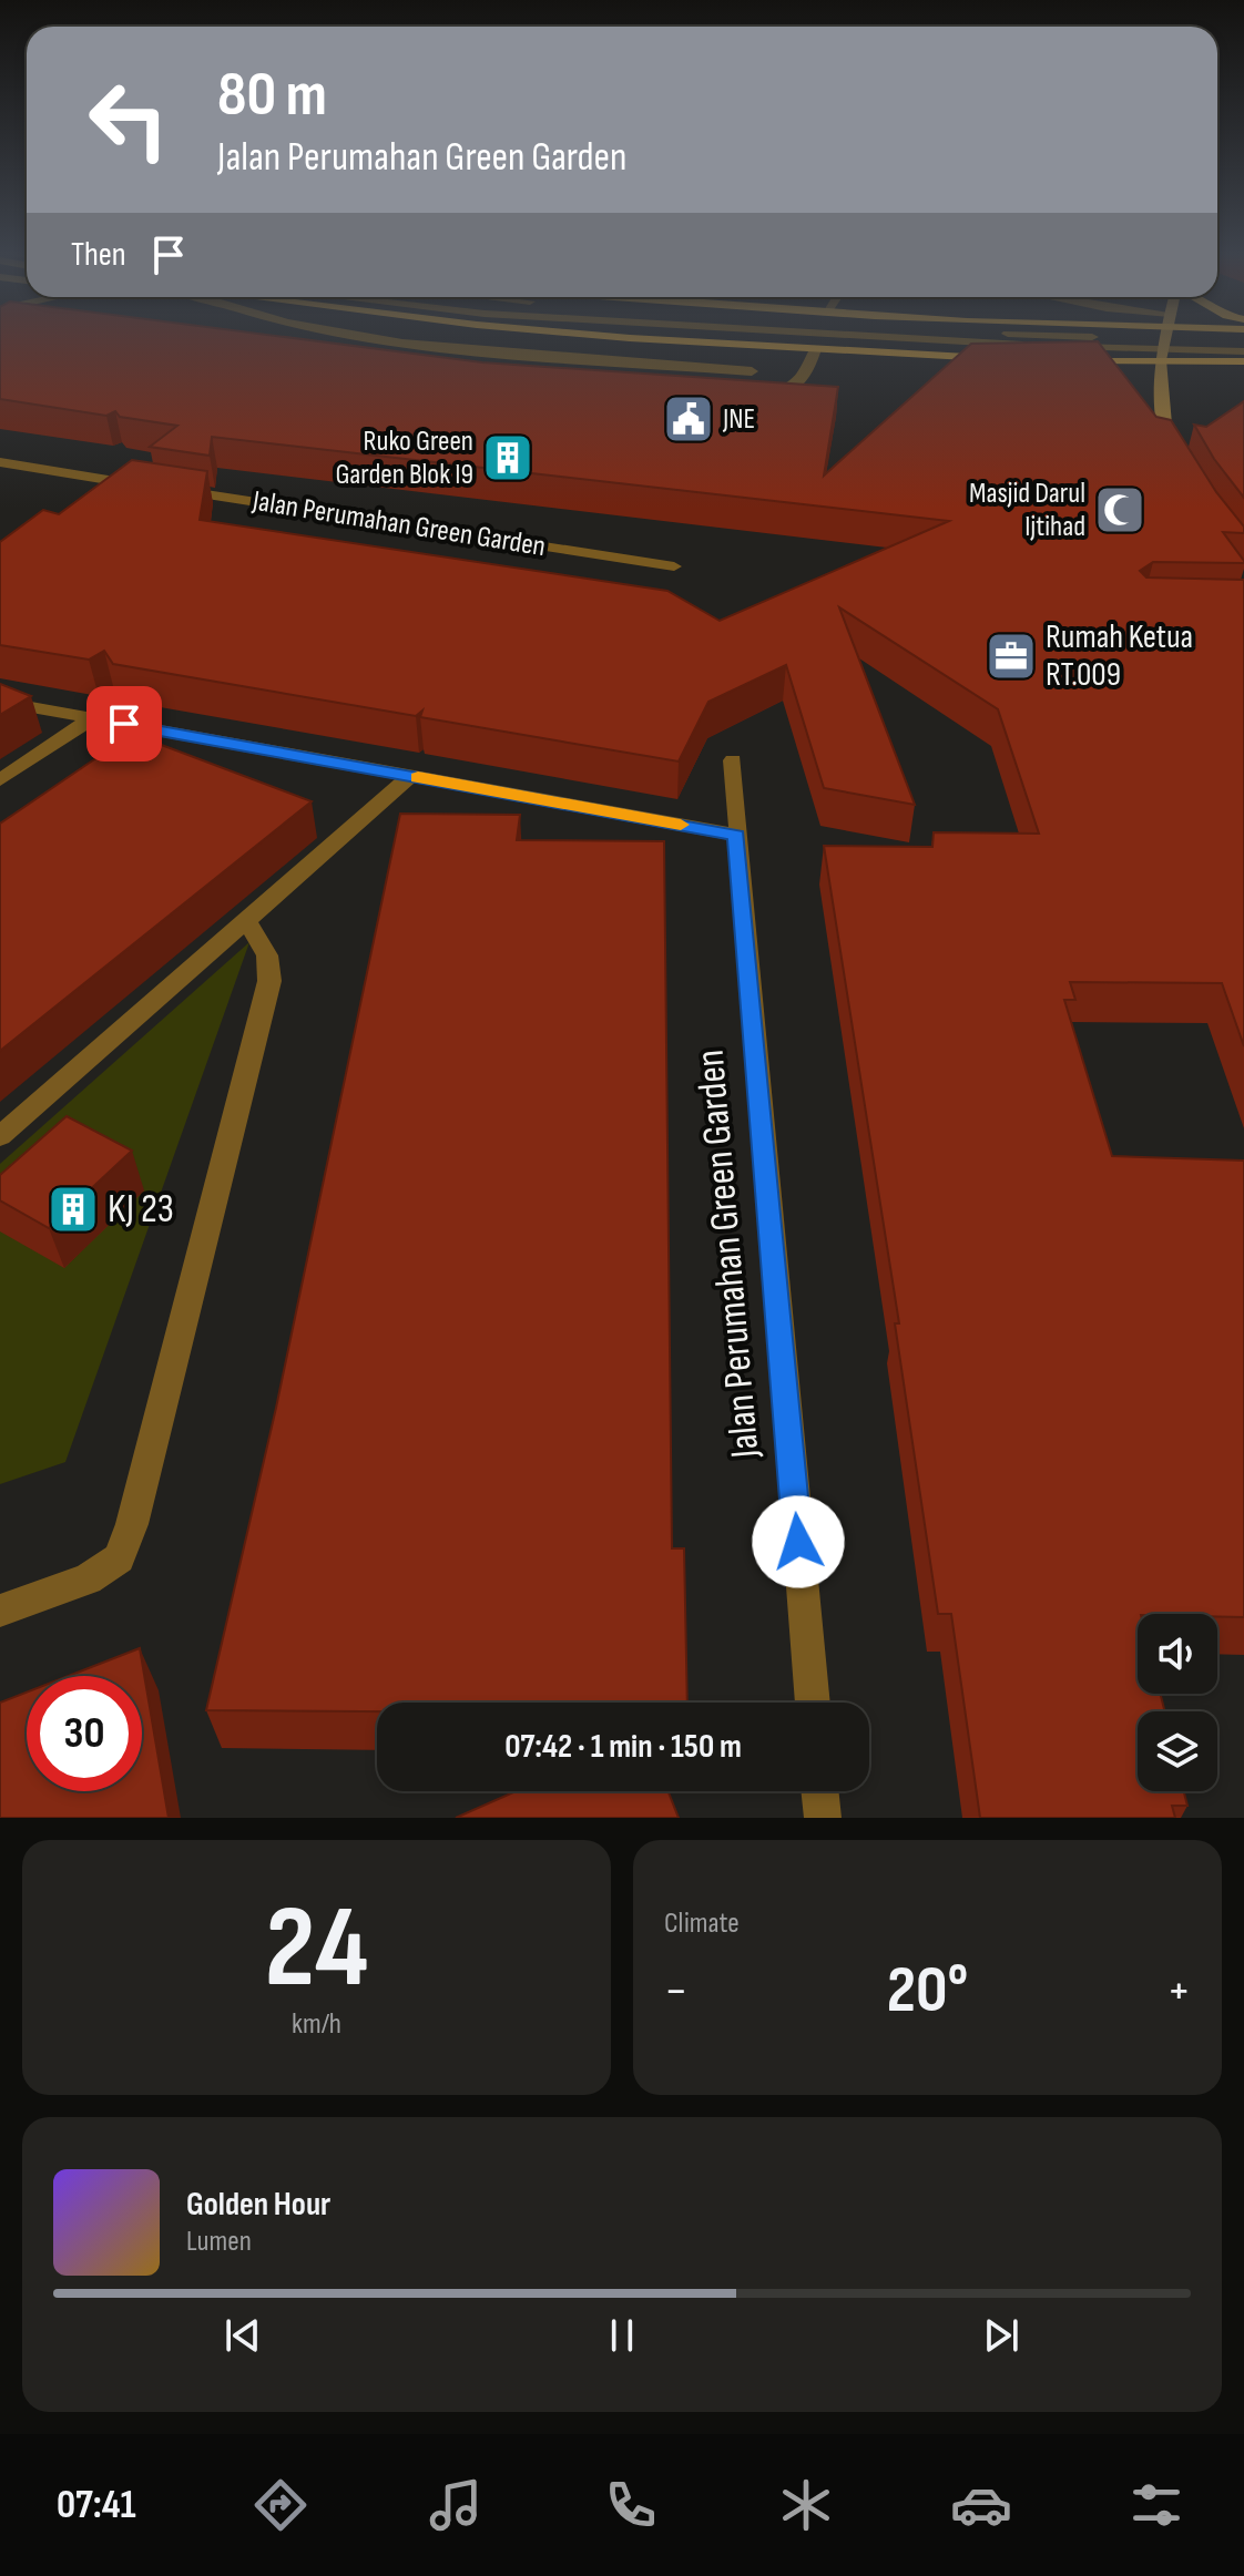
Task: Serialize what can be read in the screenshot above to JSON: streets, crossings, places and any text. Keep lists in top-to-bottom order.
{
  "streets": {
    "street": ["Jalan Perumahan Green Garden"]
  },
  "places": {
    "public building": ["JNE"],
    "building": ["Ruko Green Garden Blok I9", "KJ 23"],
    "mosque": ["Masjid Darul Ijtihad"],
    "office": ["Rumah Ketua RT.009"]
  },
  "page": {
    "turn": ["80 m", "Jalan Perumahan Green Garden"],
    "then": "Then",
    "limit": "30",
    "trip": "07:42 · 1 min · 150 m",
    "tile": [
      ["24", "km/h"],
      "Climate"
    ],
    "heat": ["−", "20°", "+"],
    "song": ["Golden Hour", "Lumen"],
    "tabs": "07:41"
  }
}
